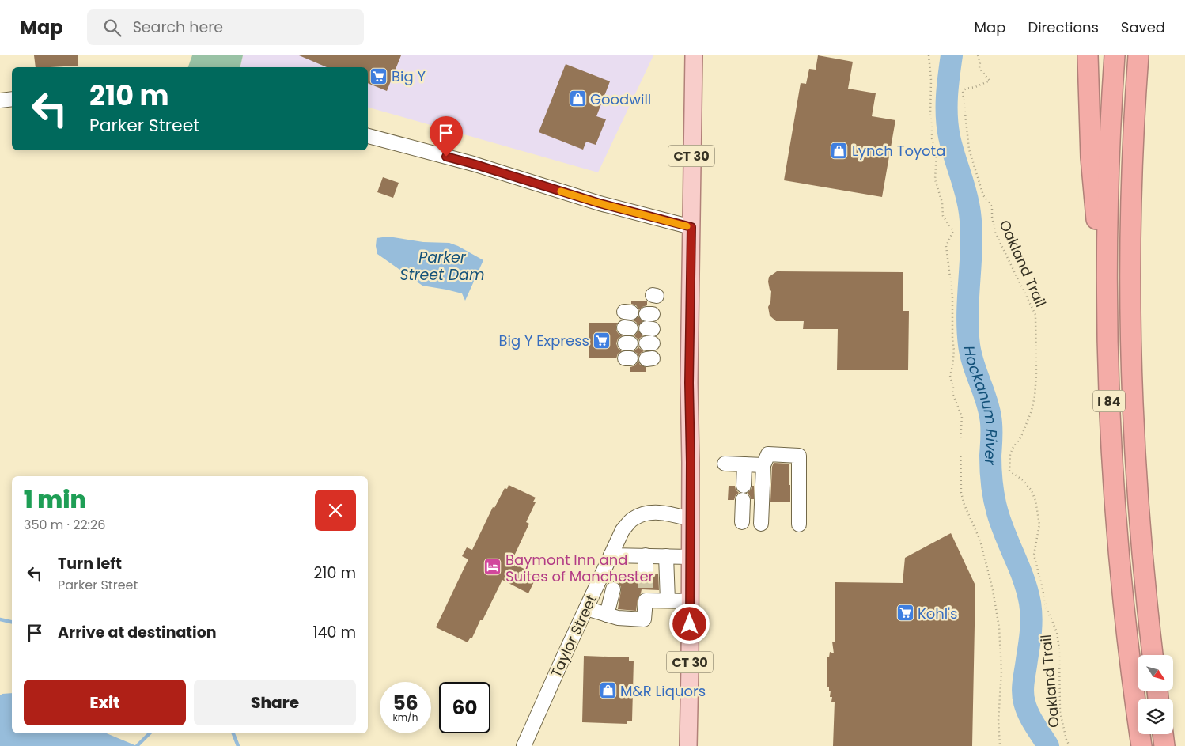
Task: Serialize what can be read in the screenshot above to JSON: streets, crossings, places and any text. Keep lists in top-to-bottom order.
{
  "streets": {
    "highway": ["I 84"],
    "main road": ["CT 30"],
    "street": ["Taylor Street"],
    "path": ["Oakland Trail"]
  },
  "crossings": [
    ["CT 30", "Taylor Street"]
  ],
  "water": ["Parker Street Dam", "Hockanum River"],
  "places": {
    "supermarket": ["Big Y", "Big Y Express", "Kohl's"],
    "shop": ["Goodwill", "Lynch Toyota", "M&R Liquors"],
    "hotel": ["Baymont Inn and Suites of Manchester"]
  },
  "north": "bottom right",
  "page": {
    "header": "Map",
    "search": "Search here",
    "nav": ["Map", "Directions", "Saved"],
    "turn": ["210 m", "Parker Street"],
    "heading": ["1 min", "350 m · 22:26"],
    "list": [
      {
        "name": "Turn left",
        "note": "Parker Street",
        "value": "210 m"
      },
      {
        "name": "Arrive at destination",
        "value": "140 m"
      }
    ],
    "buttons": ["Exit", "Share"],
    "speed": "56 km/h",
    "limit": "60"
  }
}
